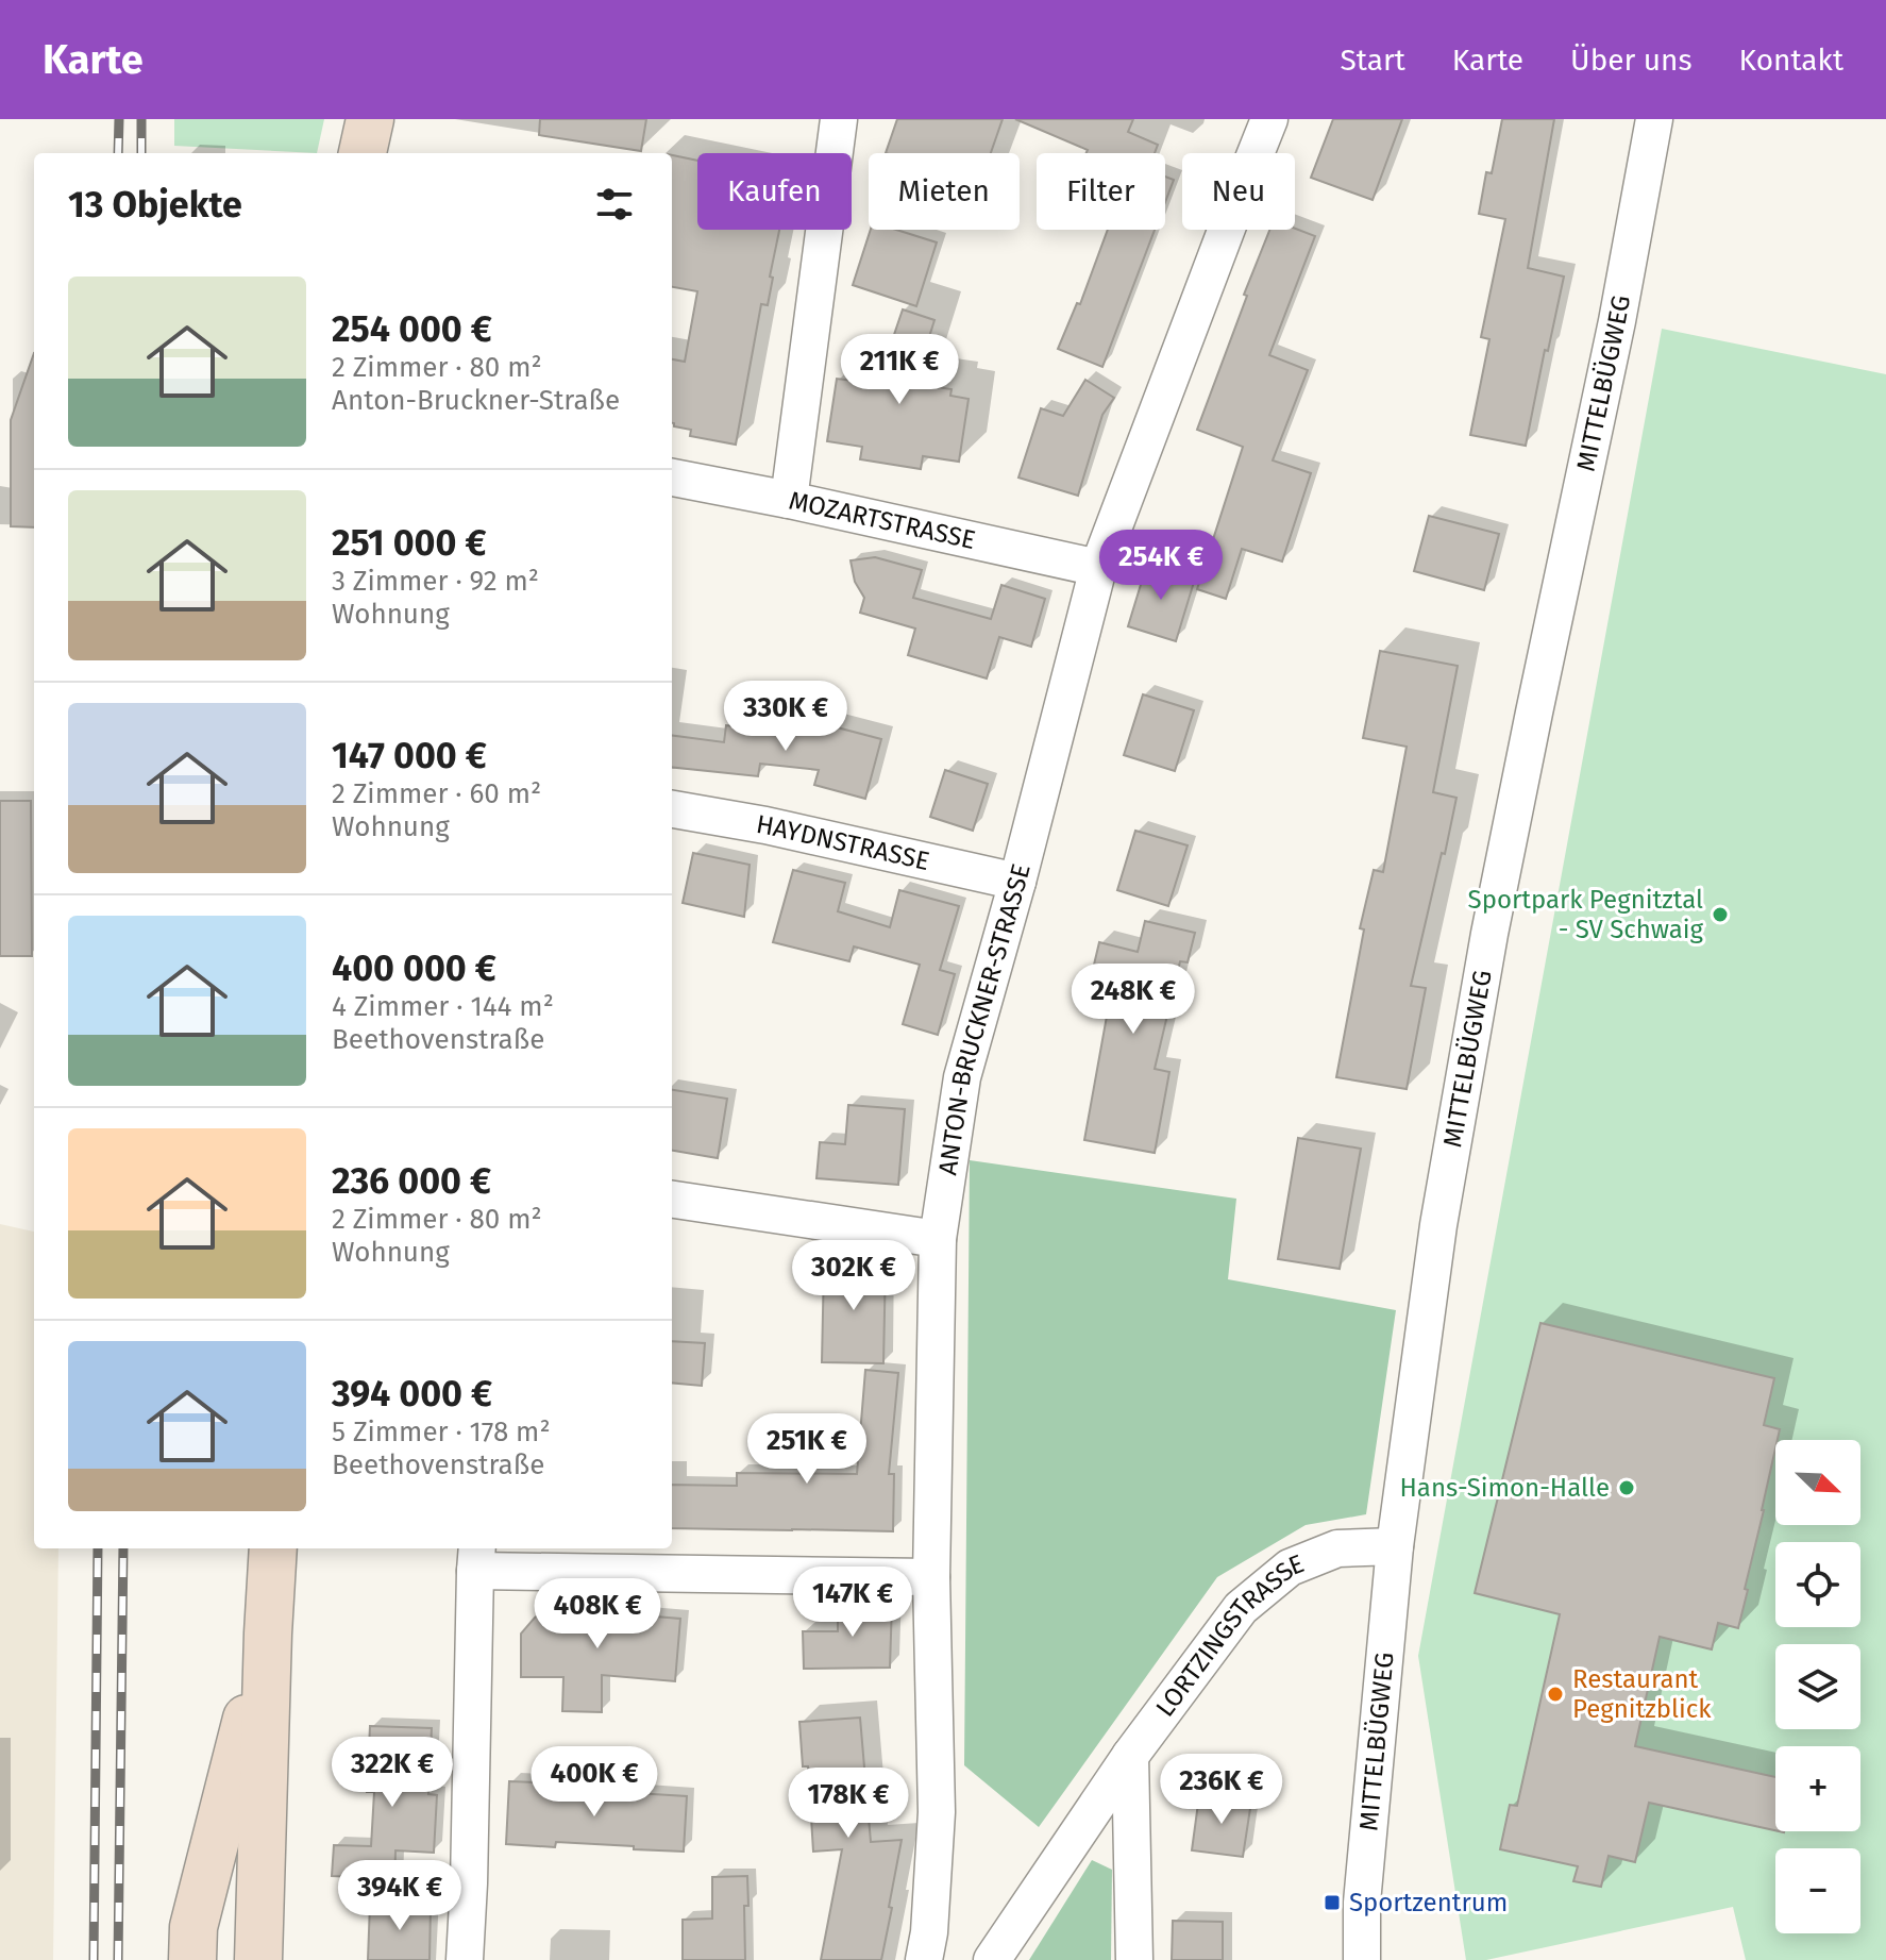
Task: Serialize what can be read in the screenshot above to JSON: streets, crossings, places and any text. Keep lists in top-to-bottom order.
{
  "streets": {
    "street": [
      "MITTELBÜGWEG",
      "MOZARTSTRASSE",
      "HAYDNSTRASSE",
      "ANTON-BRUCKNER-STRASSE",
      "LORTZINGSTRASSE"
    ]
  },
  "crossings": [
    ["MITTELBÜGWEG", "LORTZINGSTRASSE"],
    ["MOZARTSTRASSE", "ANTON-BRUCKNER-STRASSE"],
    ["HAYDNSTRASSE", "ANTON-BRUCKNER-STRASSE"]
  ],
  "places": {
    "other": ["Sportpark Pegnitztal - SV Schwaig", "Hans-Simon-Halle", "Restaurant Pegnitzblick"],
    "transit": ["Sportzentrum"]
  },
  "north": "bottom right",
  "page": {
    "header": "Karte",
    "nav": [
      "Start",
      "Karte",
      "Über uns",
      "Kontakt"
    ],
    "chip": [
      "Kaufen",
      "Mieten",
      "Filter",
      "Neu"
    ],
    "heading": "13 Objekte",
    "list": [
      {
        "name": "254 000 €",
        "note": "2 Zimmer · 80 m² · Anton-Bruckner-Straße"
      },
      {
        "name": "251 000 €",
        "note": "3 Zimmer · 92 m² · Wohnung"
      },
      {
        "name": "147 000 €",
        "note": "2 Zimmer · 60 m² · Wohnung"
      },
      {
        "name": "400 000 €",
        "note": "4 Zimmer · 144 m² · Beethovenstraße"
      },
      {
        "name": "236 000 €",
        "note": "2 Zimmer · 80 m² · Wohnung"
      },
      {
        "name": "394 000 €",
        "note": "5 Zimmer · 178 m² · Beethovenstraße"
      }
    ],
    "price": [
      "211K €",
      "254K €",
      "330K €",
      "248K €",
      "302K €",
      "251K €",
      "147K €",
      "408K €",
      "322K €",
      "400K €",
      "236K €",
      "178K €",
      "394K €"
    ],
    "map_buttons": ["+", "−"]
  }
}
